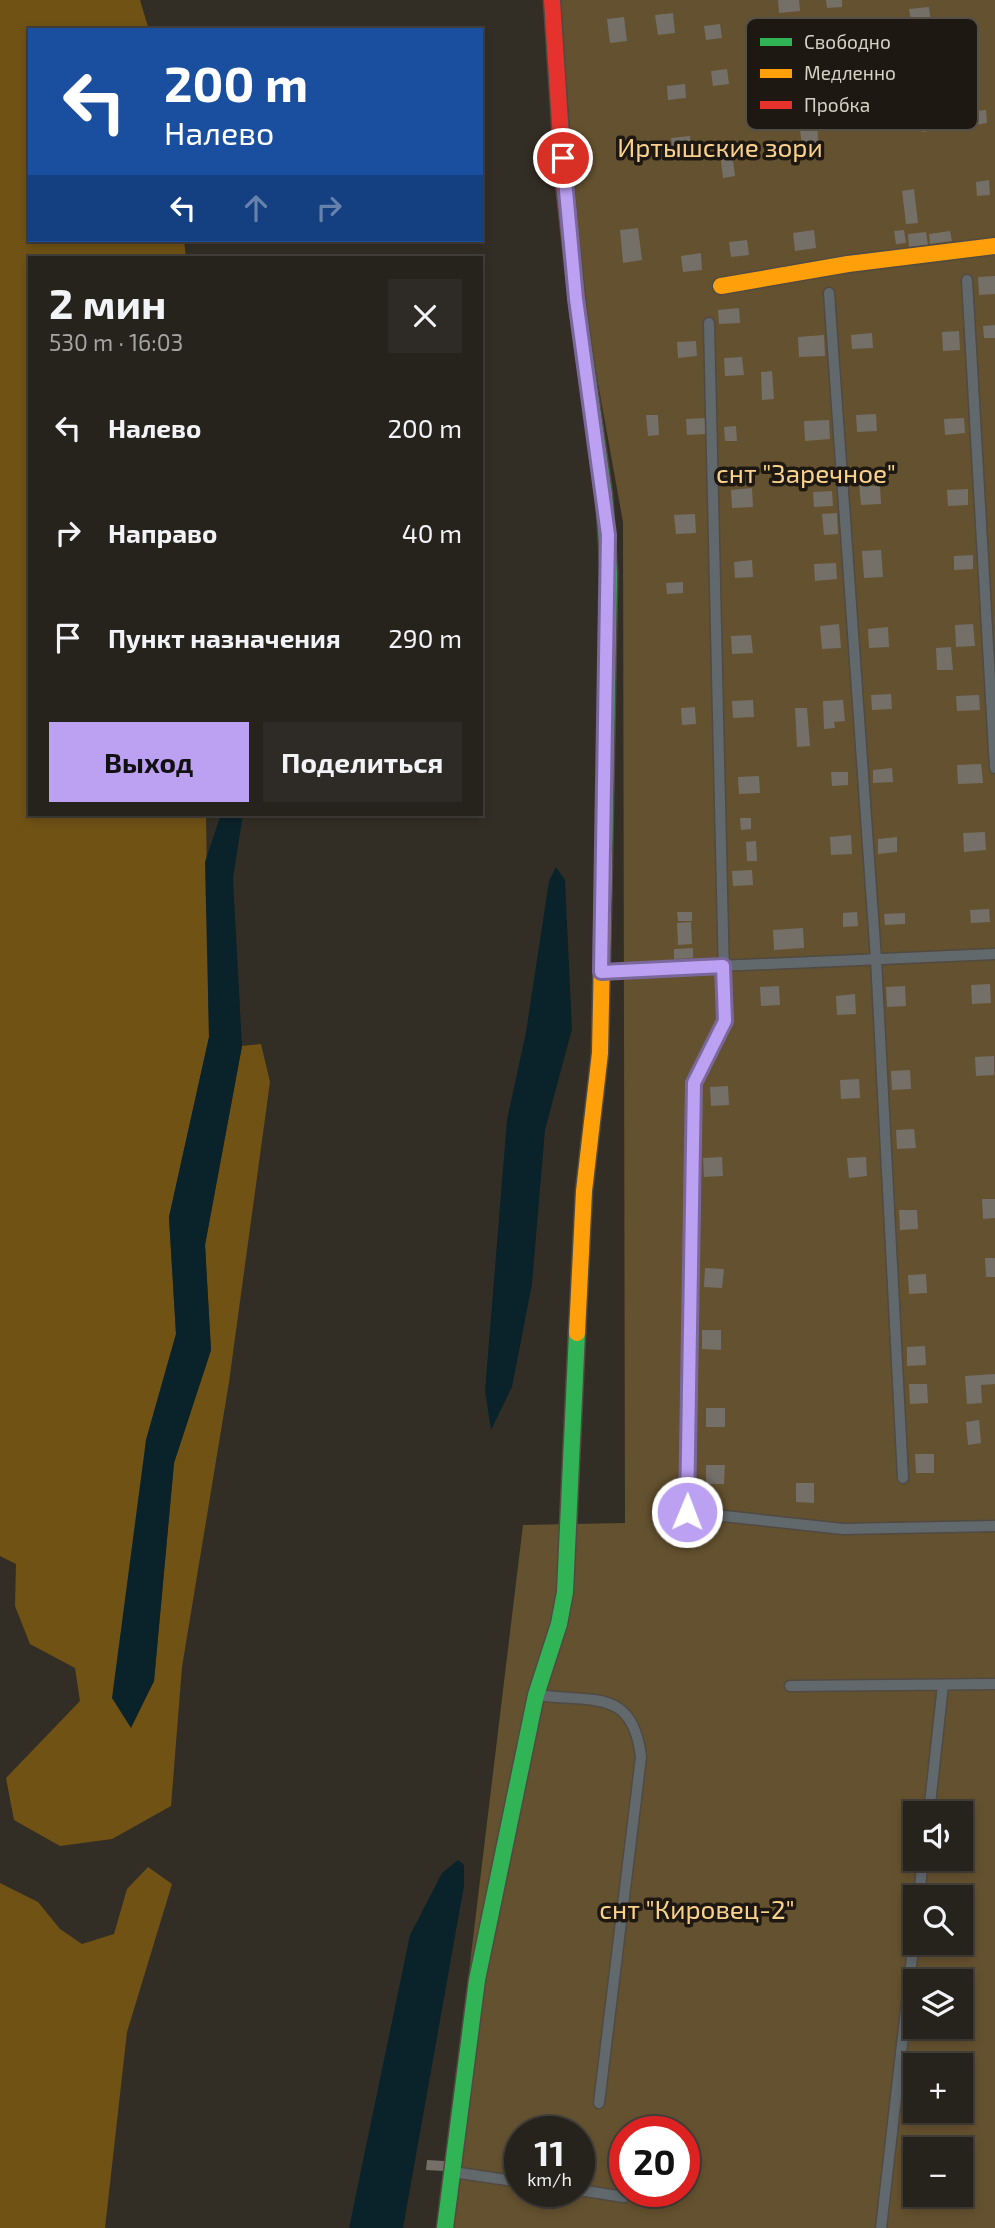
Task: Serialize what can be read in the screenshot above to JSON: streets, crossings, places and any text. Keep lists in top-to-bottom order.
{
  "parks": ["Иртышские зори", "снт \"Заречное\"", "снт \"Кировец-2\""],
  "legend": ["Свободно", "Медленно", "Пробка"],
  "page": {
    "turn": ["200 m", "Налево"],
    "heading": ["2 мин", "530 m · 16:03"],
    "list": [
      {
        "name": "Налево",
        "value": "200 m"
      },
      {
        "name": "Направо",
        "value": "40 m"
      },
      {
        "name": "Пункт назначения",
        "value": "290 m"
      }
    ],
    "buttons": ["Выход", "Поделиться"],
    "map_buttons": ["+", "−"],
    "speed": "11 km/h",
    "limit": "20"
  }
}
